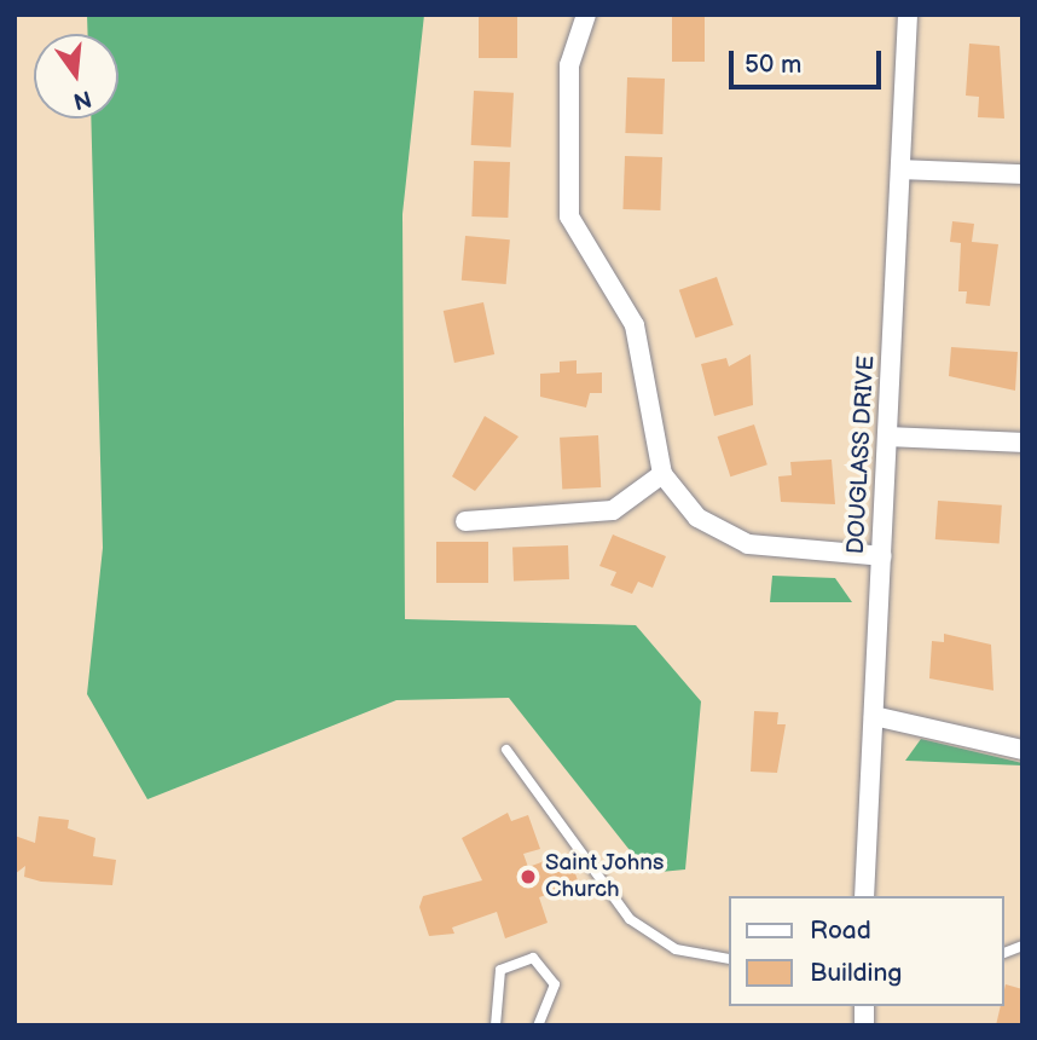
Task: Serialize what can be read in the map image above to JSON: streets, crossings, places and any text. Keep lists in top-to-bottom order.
{
  "streets": {
    "street": ["DOUGLASS DRIVE"]
  },
  "places": ["Saint Johns Church"],
  "legend": ["Road", "Building"],
  "scale_bar": "50 m",
  "north": "bottom"
}
